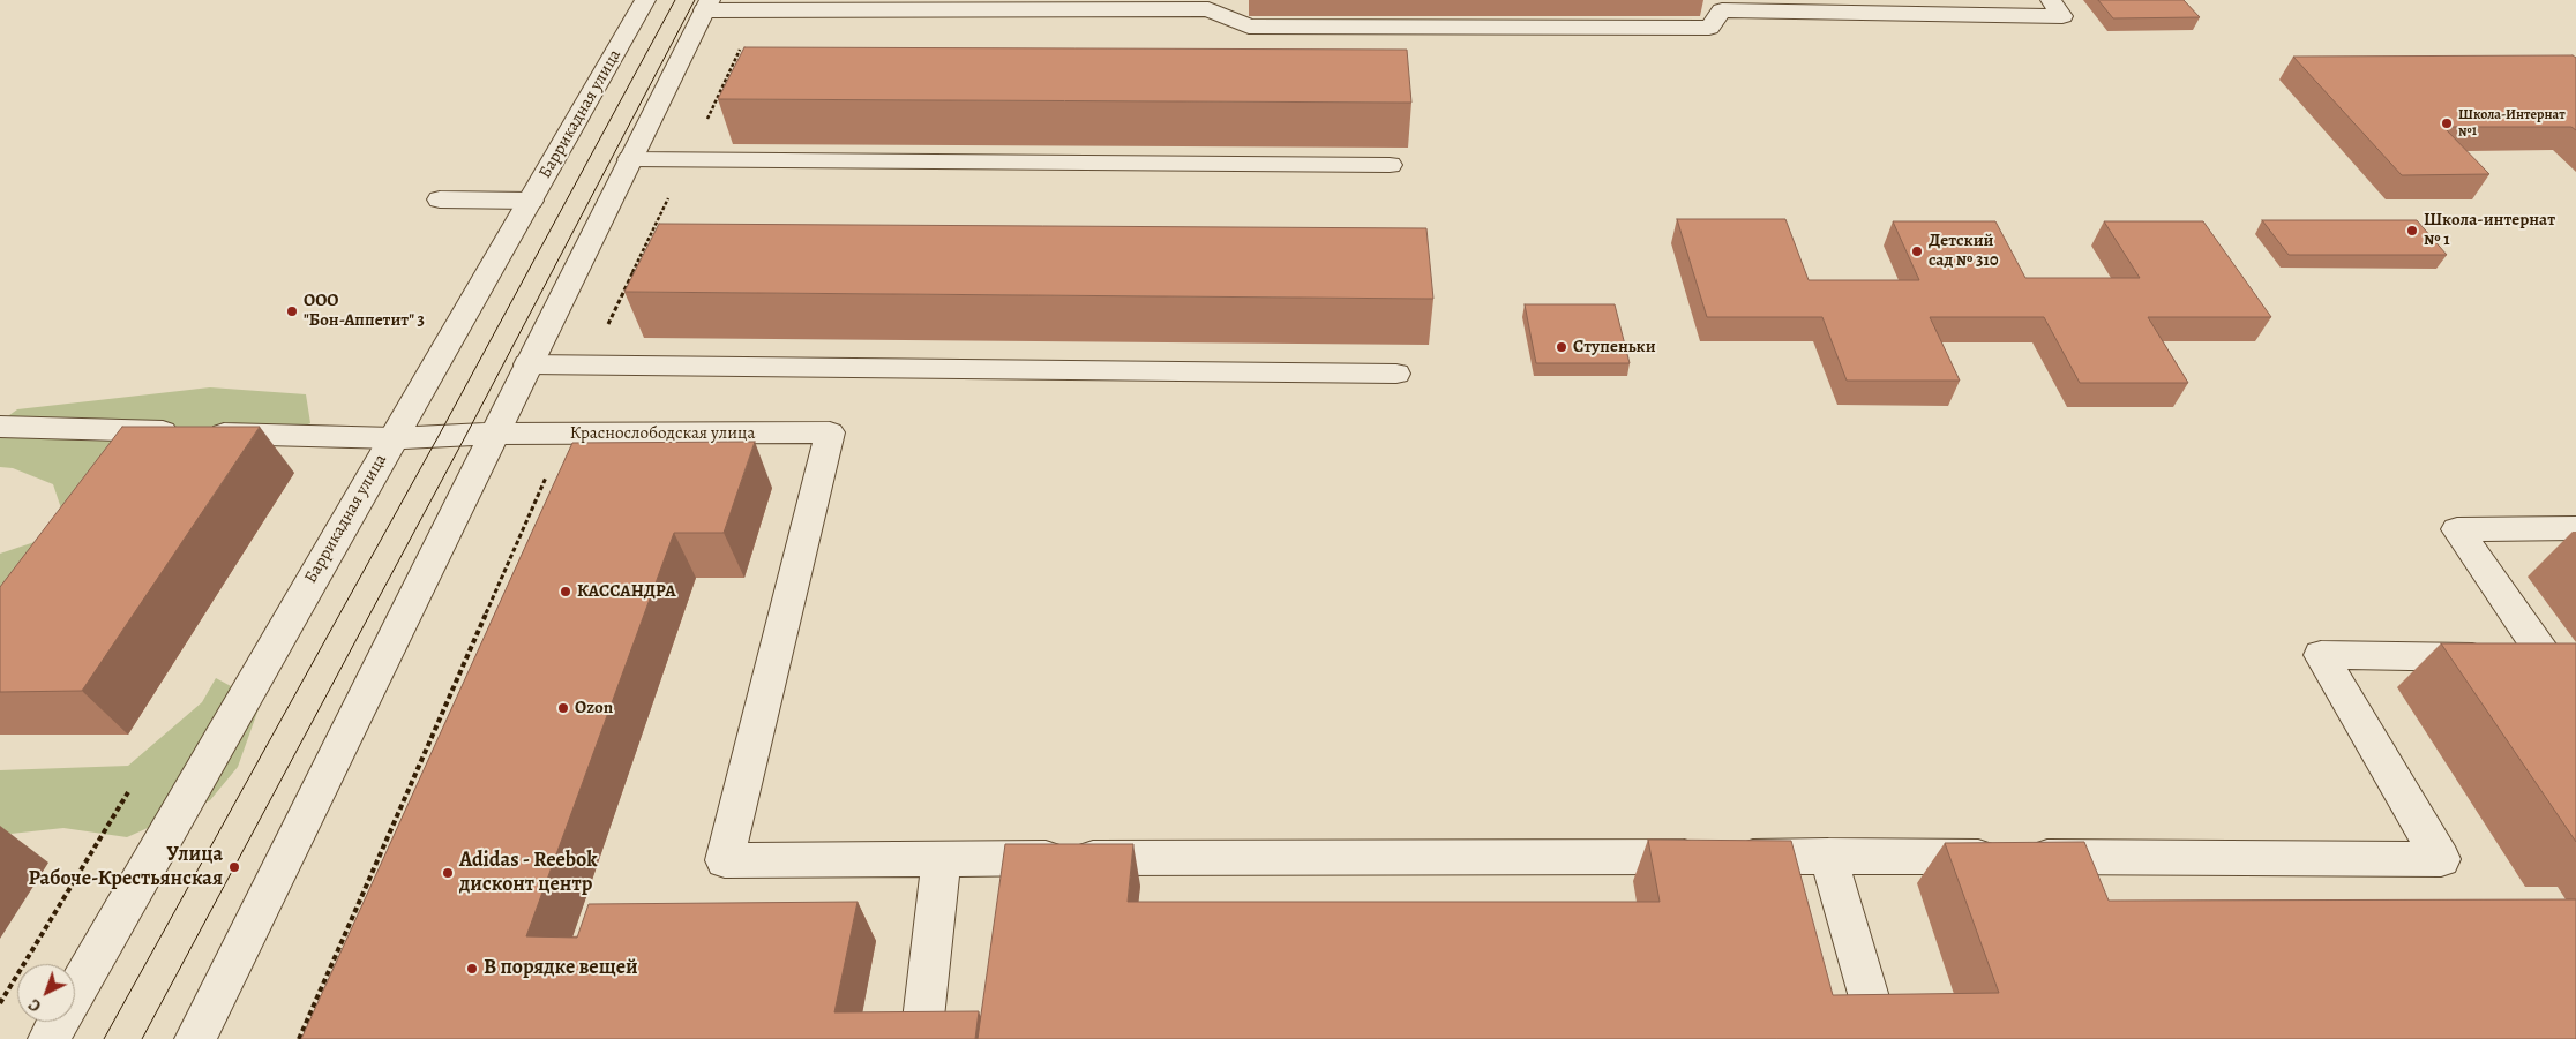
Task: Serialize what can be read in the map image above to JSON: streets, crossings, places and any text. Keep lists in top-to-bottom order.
{
  "streets": {
    "street": ["Баррикадная улица", "Краснослободская улица"]
  },
  "crossings": [
    ["Баррикадная улица", "Краснослободская улица"]
  ],
  "places": [
    "Школа-Интернат №1",
    "Школа-интернат № 1",
    "Детский сад № 310",
    "ООО \"Бон-Аппетит\" 3",
    "Ступеньки",
    "КАССАНДРА",
    "Ozon",
    "Улица Рабоче-Крестьянская",
    "Adidas - Reebok дисконт центр",
    "В порядке вещей"
  ],
  "north": "bottom left"
}
